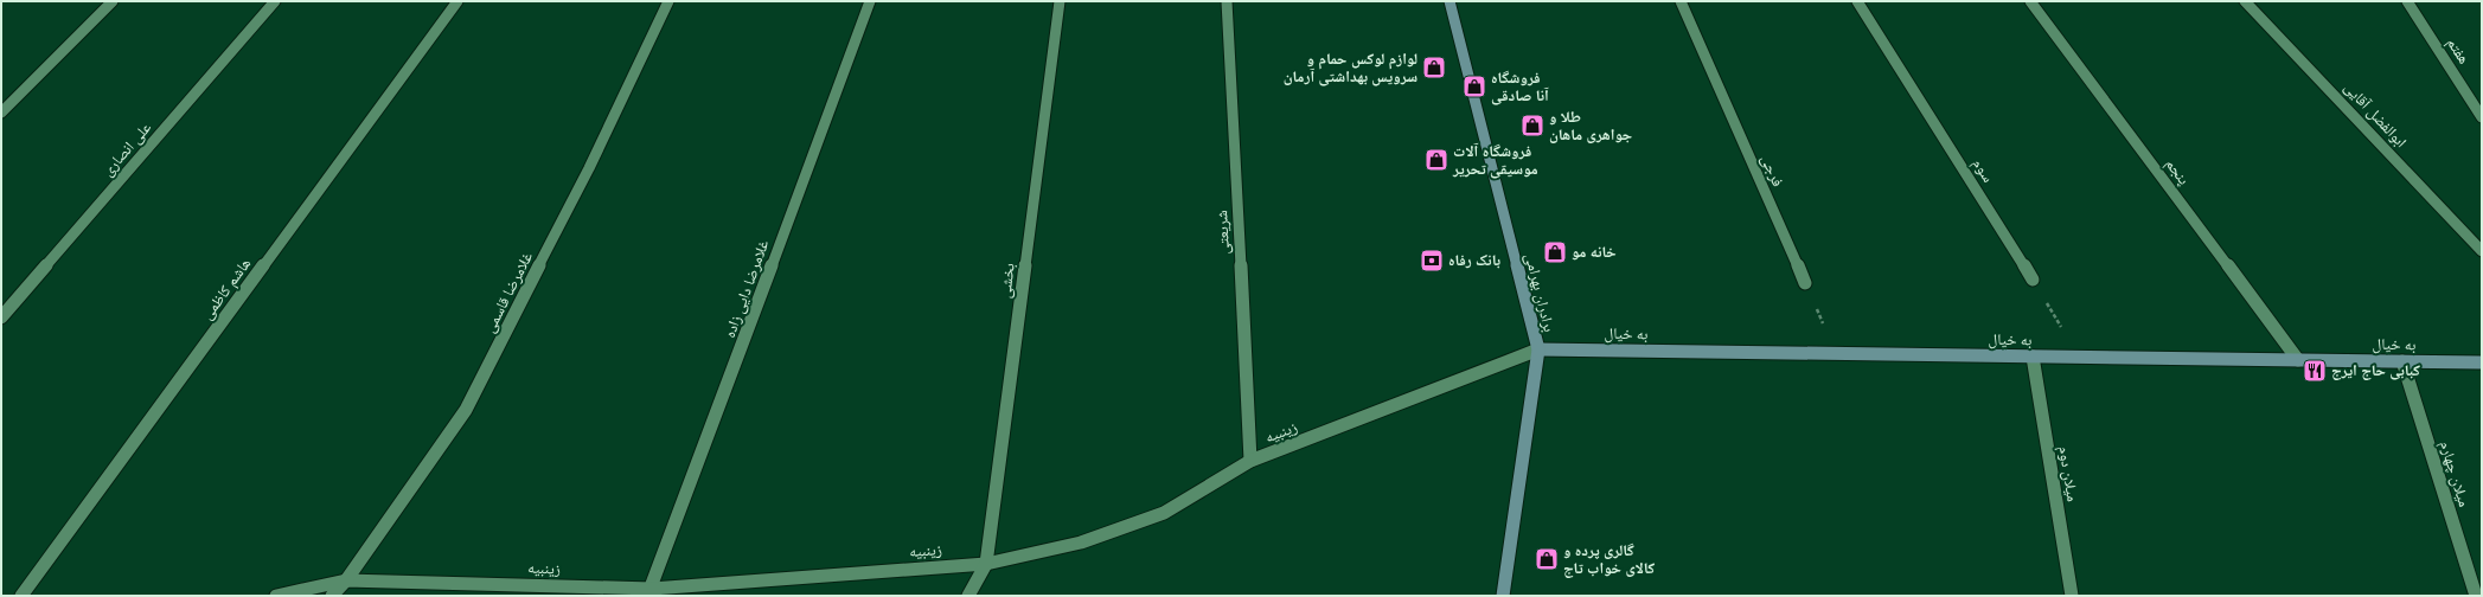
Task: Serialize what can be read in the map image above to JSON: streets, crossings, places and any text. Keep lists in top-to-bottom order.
{
  "streets": {
    "street": [
      "هفتم",
      "ابوالفضل آقایی",
      "علی انصاری",
      "فرجی",
      "سوم",
      "پنجم",
      "شریعتی",
      "بخشی",
      "هاشم کاظمی",
      "غلامرضا دایی زاده",
      "غلامرضا قاسمی",
      "برادران بهرامی",
      "به خیال",
      "زینبیه",
      "میلان دوم",
      "میلان چهارم"
    ]
  },
  "crossings": [
    ["پنجم", "به خیال"],
    ["شریعتی", "زینبیه"],
    ["بخشی", "زینبیه"],
    ["غلامرضا دایی زاده", "زینبیه"],
    ["غلامرضا قاسمی", "زینبیه"],
    ["برادران بهرامی", "به خیال"],
    ["برادران بهرامی", "زینبیه"],
    ["به خیال", "زینبیه"],
    ["به خیال", "میلان دوم"],
    ["به خیال", "میلان چهارم"]
  ],
  "places": {
    "shop": [
      "لوازم لوکس حمام و سرویس بهداشتی آرمان",
      "فروشگاه آنا صادقی",
      "طلا و جواهری ماهان",
      "فروشگاه آلات موسیقی تحریر",
      "خانه مو",
      "گالری پرده و کالای خواب تاج"
    ],
    "bank": ["بانک رفاه"],
    "restaurant": ["کبابی حاج ایرج"]
  }
}
